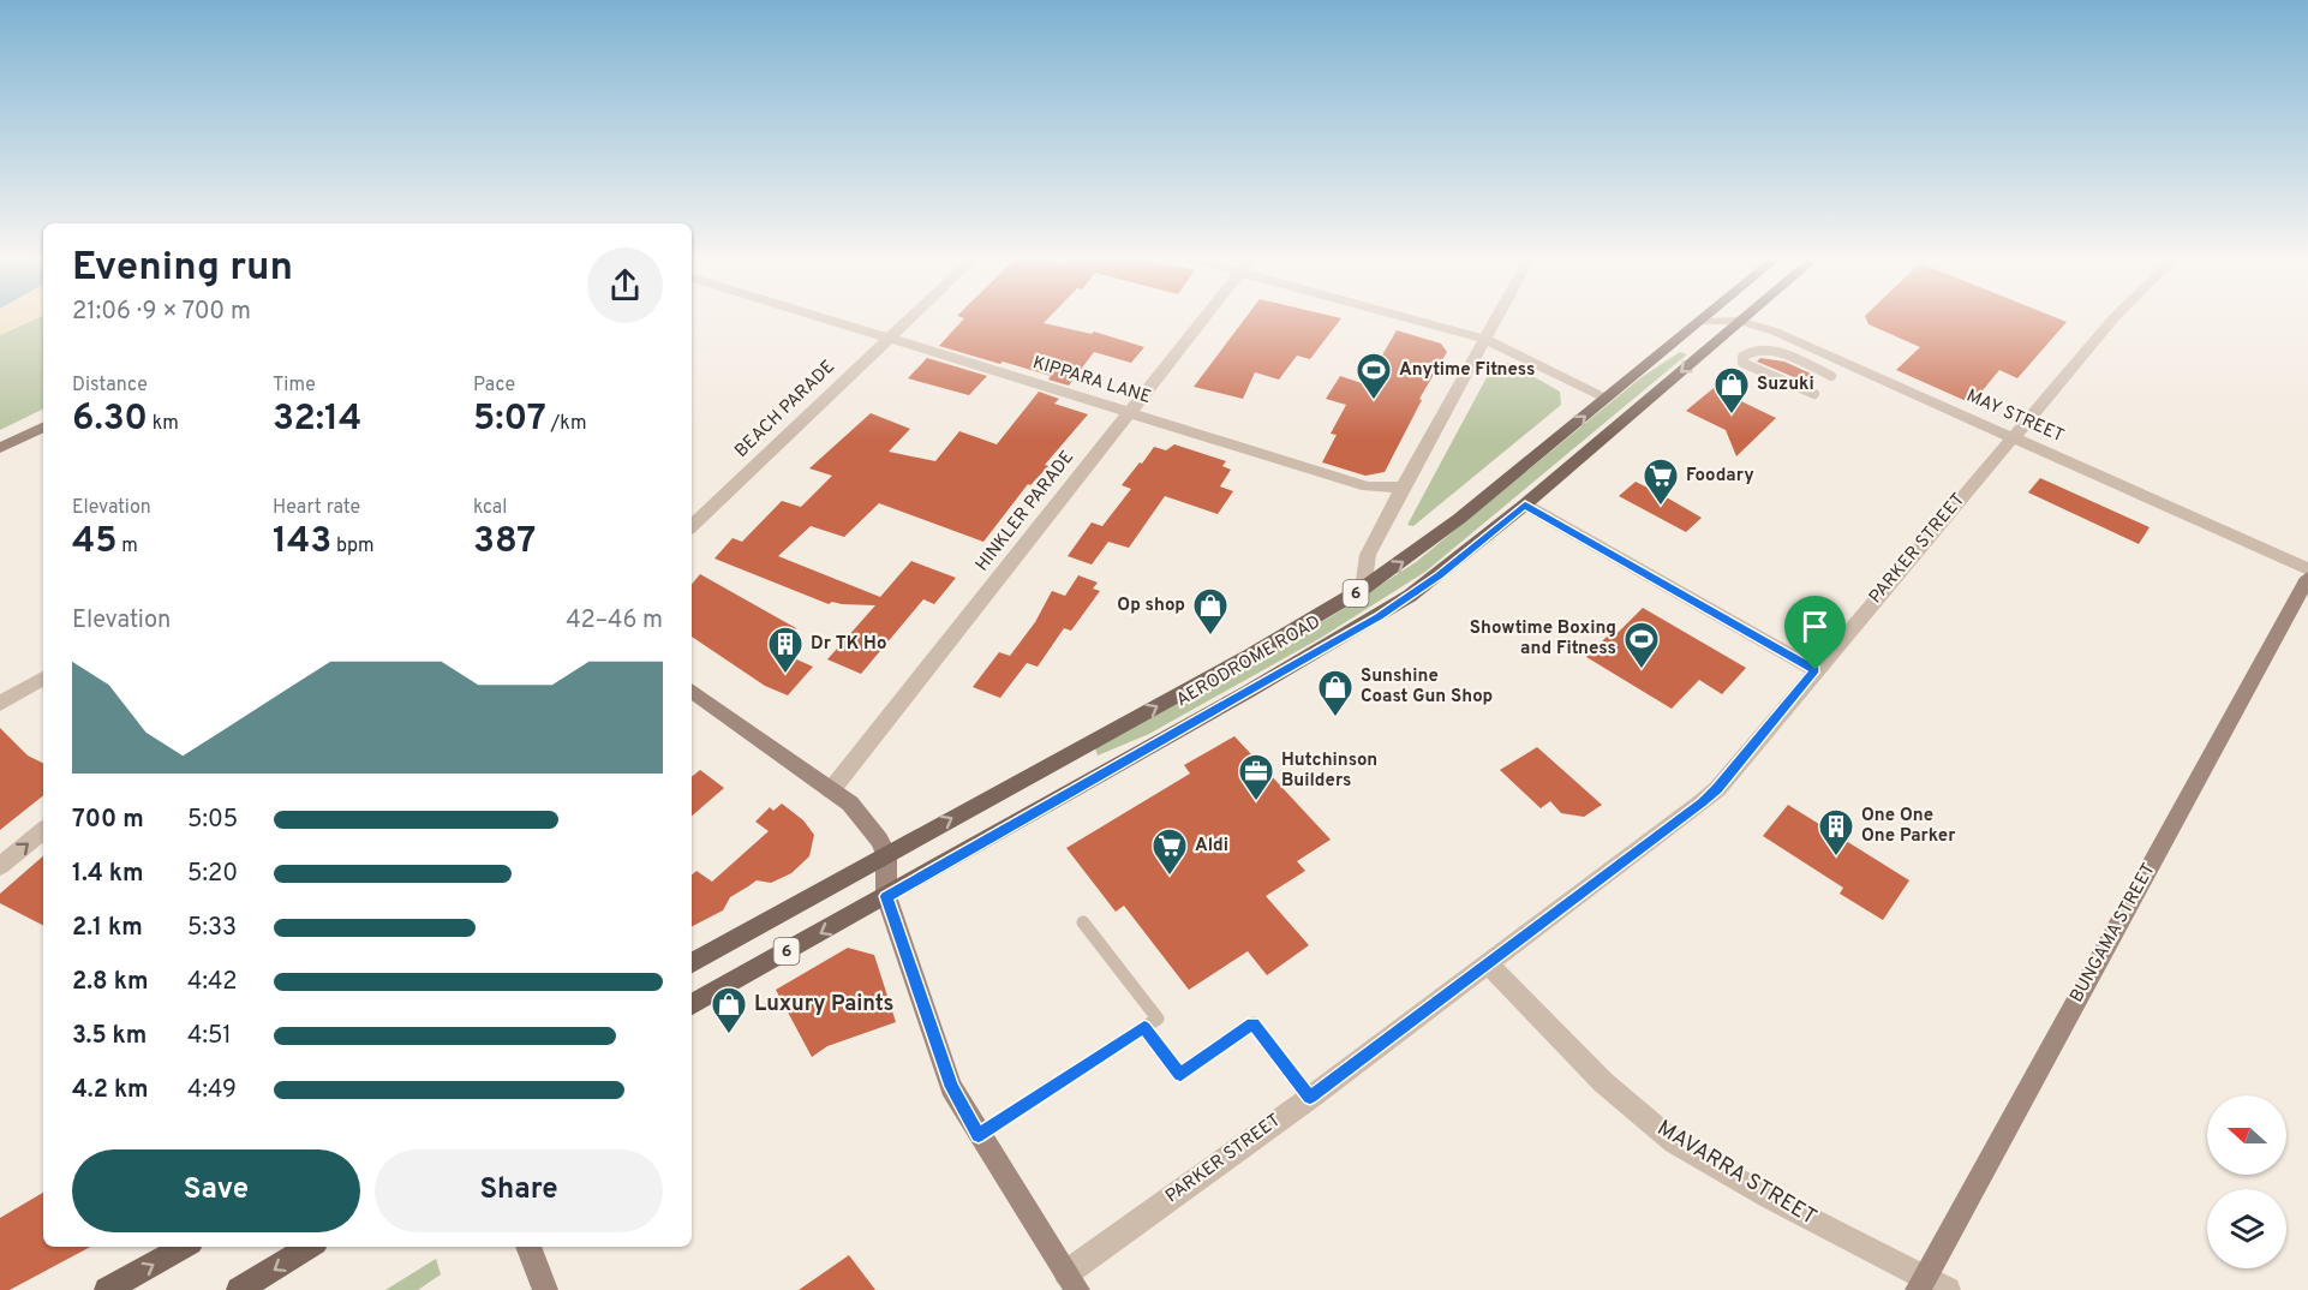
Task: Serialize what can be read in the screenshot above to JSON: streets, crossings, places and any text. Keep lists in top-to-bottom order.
{
  "streets": {
    "main road": ["6", "AERODROME ROAD"],
    "street": [
      "KIPPARA LANE",
      "BEACH PARADE",
      "MAY STREET",
      "HINKLER PARADE",
      "PARKER STREET",
      "BUNGAMA STREET",
      "MAVARRA STREET"
    ]
  },
  "crossings": [
    ["KIPPARA LANE", "BEACH PARADE"],
    ["KIPPARA LANE", "HINKLER PARADE"],
    ["MAY STREET", "PARKER STREET"],
    ["MAY STREET", "AERODROME ROAD"],
    ["PARKER STREET", "MAVARRA STREET"],
    ["BUNGAMA STREET", "MAVARRA STREET"]
  ],
  "places": {
    "sports": ["Anytime Fitness", "Showtime Boxing and Fitness"],
    "shop": [
      "Suzuki",
      "Op shop",
      "Sunshine Coast Gun Shop",
      "Luxury Paints"
    ],
    "supermarket": ["Foodary", "Aldi"],
    "building": ["Dr TK Ho", "One One One Parker"],
    "office": ["Hutchinson Builders"]
  },
  "north": "left",
  "page": {
    "heading": ["Evening run", "21:06 · 9 × 700 m"],
    "stats": [
      ["Distance", "6.30 km"],
      ["Time", "32:14"],
      ["Pace", "5:07 /km"],
      ["Elevation", "45 m"],
      ["Heart rate", "143 bpm"],
      ["kcal", "387"]
    ],
    "chart": ["Elevation", "42–46 m"],
    "list": [
      {
        "name": "700 m",
        "note": "5:05"
      },
      {
        "name": "1.4 km",
        "note": "5:20"
      },
      {
        "name": "2.1 km",
        "note": "5:33"
      },
      {
        "name": "2.8 km",
        "note": "4:42"
      },
      {
        "name": "3.5 km",
        "note": "4:51"
      },
      {
        "name": "4.2 km",
        "note": "4:49"
      }
    ],
    "buttons": ["Save", "Share"]
  }
}
